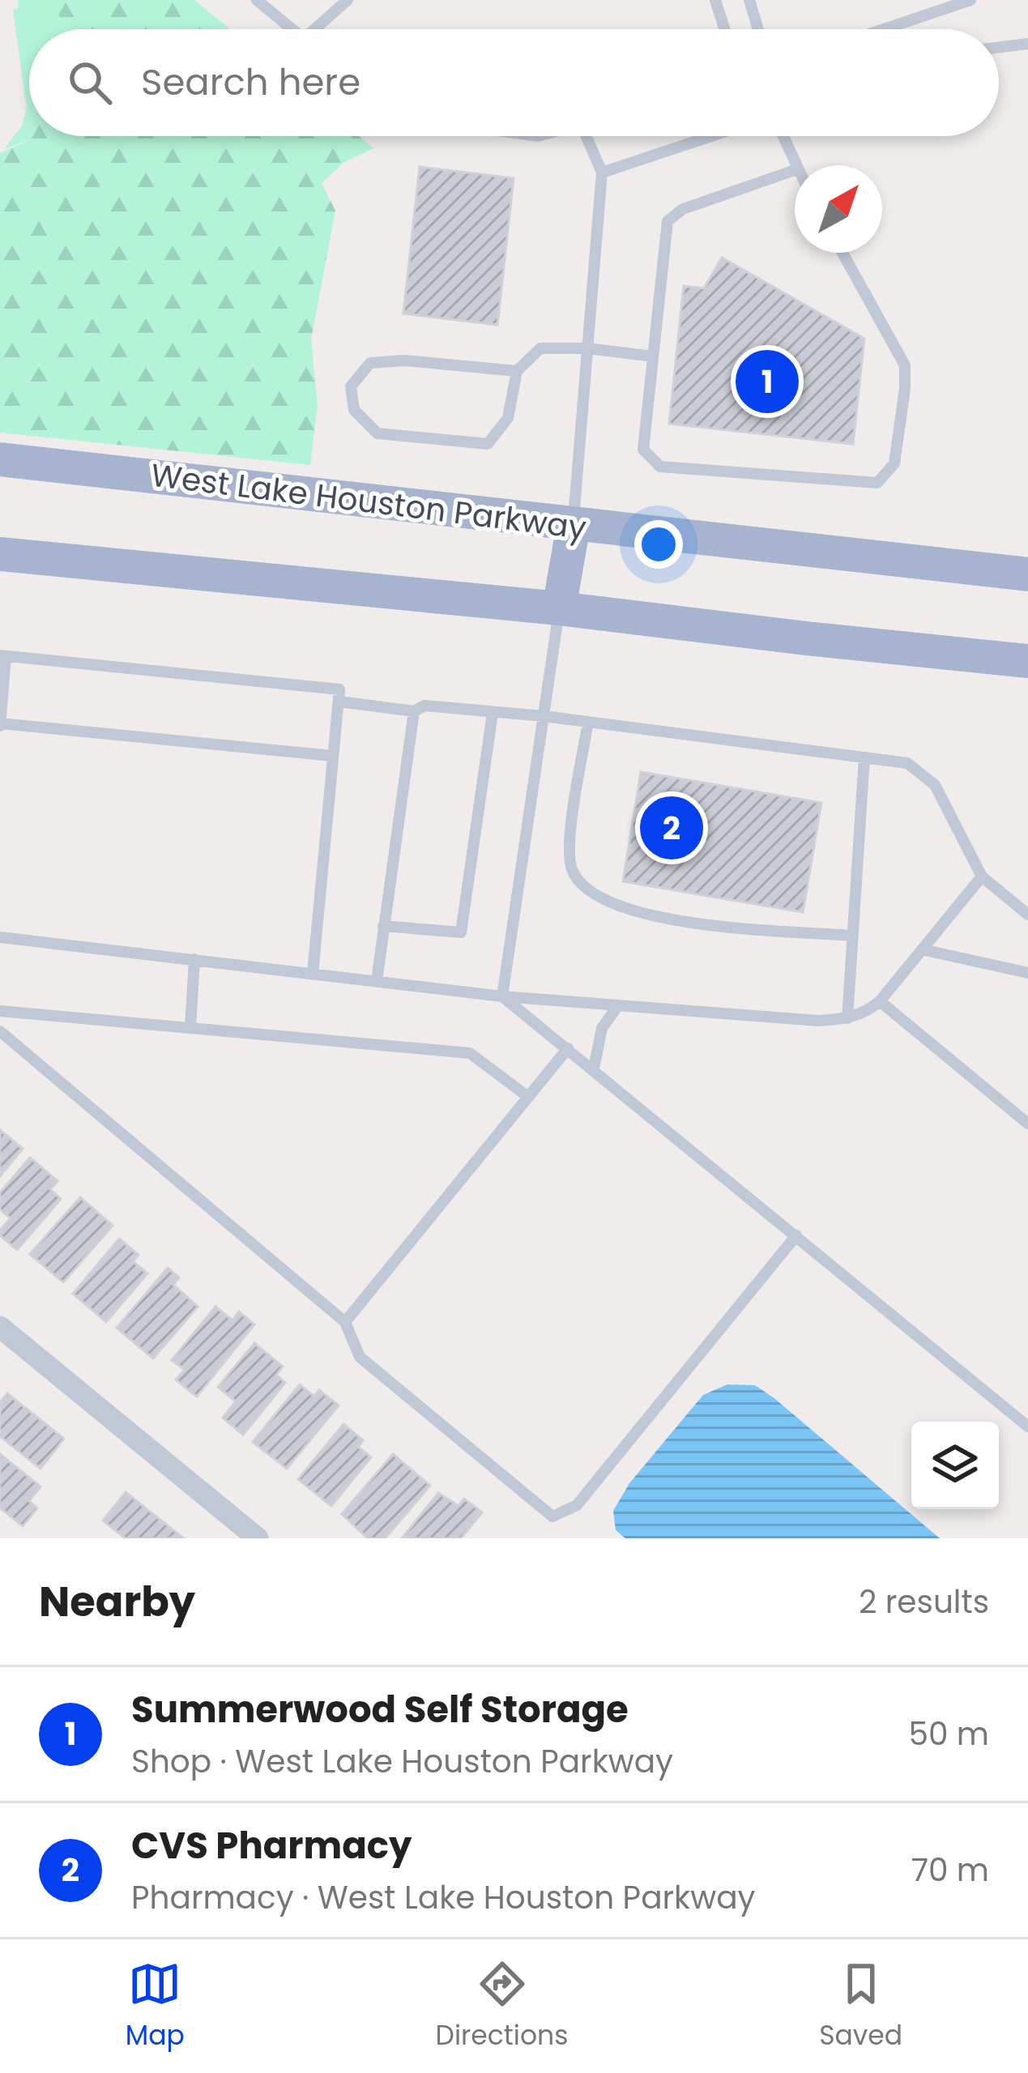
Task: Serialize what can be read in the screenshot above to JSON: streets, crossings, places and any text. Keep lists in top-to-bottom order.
{
  "streets": {
    "main road": ["West Lake Houston Parkway"]
  },
  "north": "top right",
  "page": {
    "search": "Search here",
    "pins": ["1", "2"],
    "heading": ["Nearby", "2 results"],
    "list": [
      {
        "mark": "1",
        "name": "Summerwood Self Storage",
        "note": "Shop · West Lake Houston Parkway",
        "value": "50 m"
      },
      {
        "mark": "2",
        "name": "CVS Pharmacy",
        "note": "Pharmacy · West Lake Houston Parkway",
        "value": "70 m"
      }
    ],
    "nav": ["Map", "Directions", "Saved"]
  }
}
